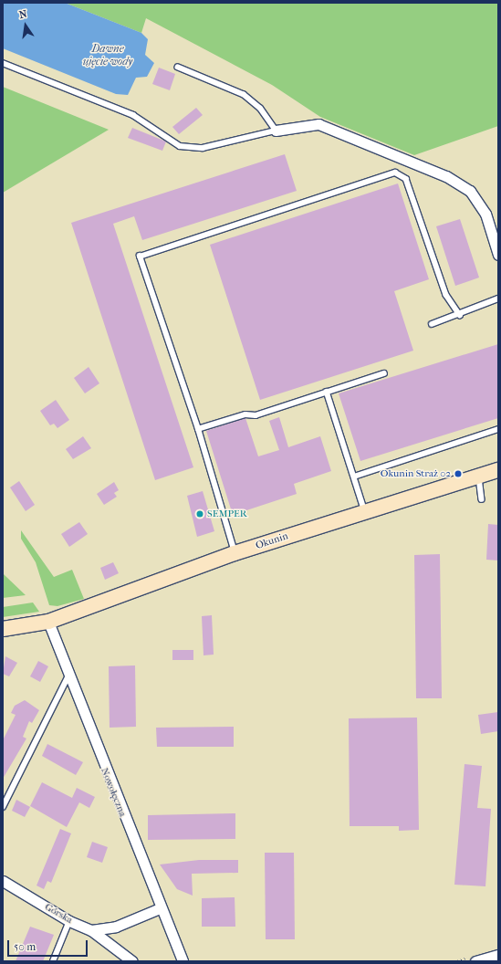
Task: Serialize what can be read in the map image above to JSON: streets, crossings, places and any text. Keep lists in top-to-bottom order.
{
  "streets": {
    "main road": ["Okunin"],
    "street": ["Nowołęczna", "Górska"]
  },
  "crossings": [
    ["Okunin", "Nowołęczna"],
    ["Nowołęczna", "Górska"]
  ],
  "water": ["Dawne ujęcie wody"],
  "places": ["Okunin Straż 02", "SEMPER"],
  "scale_bar": "50 m",
  "north": "top"
}
